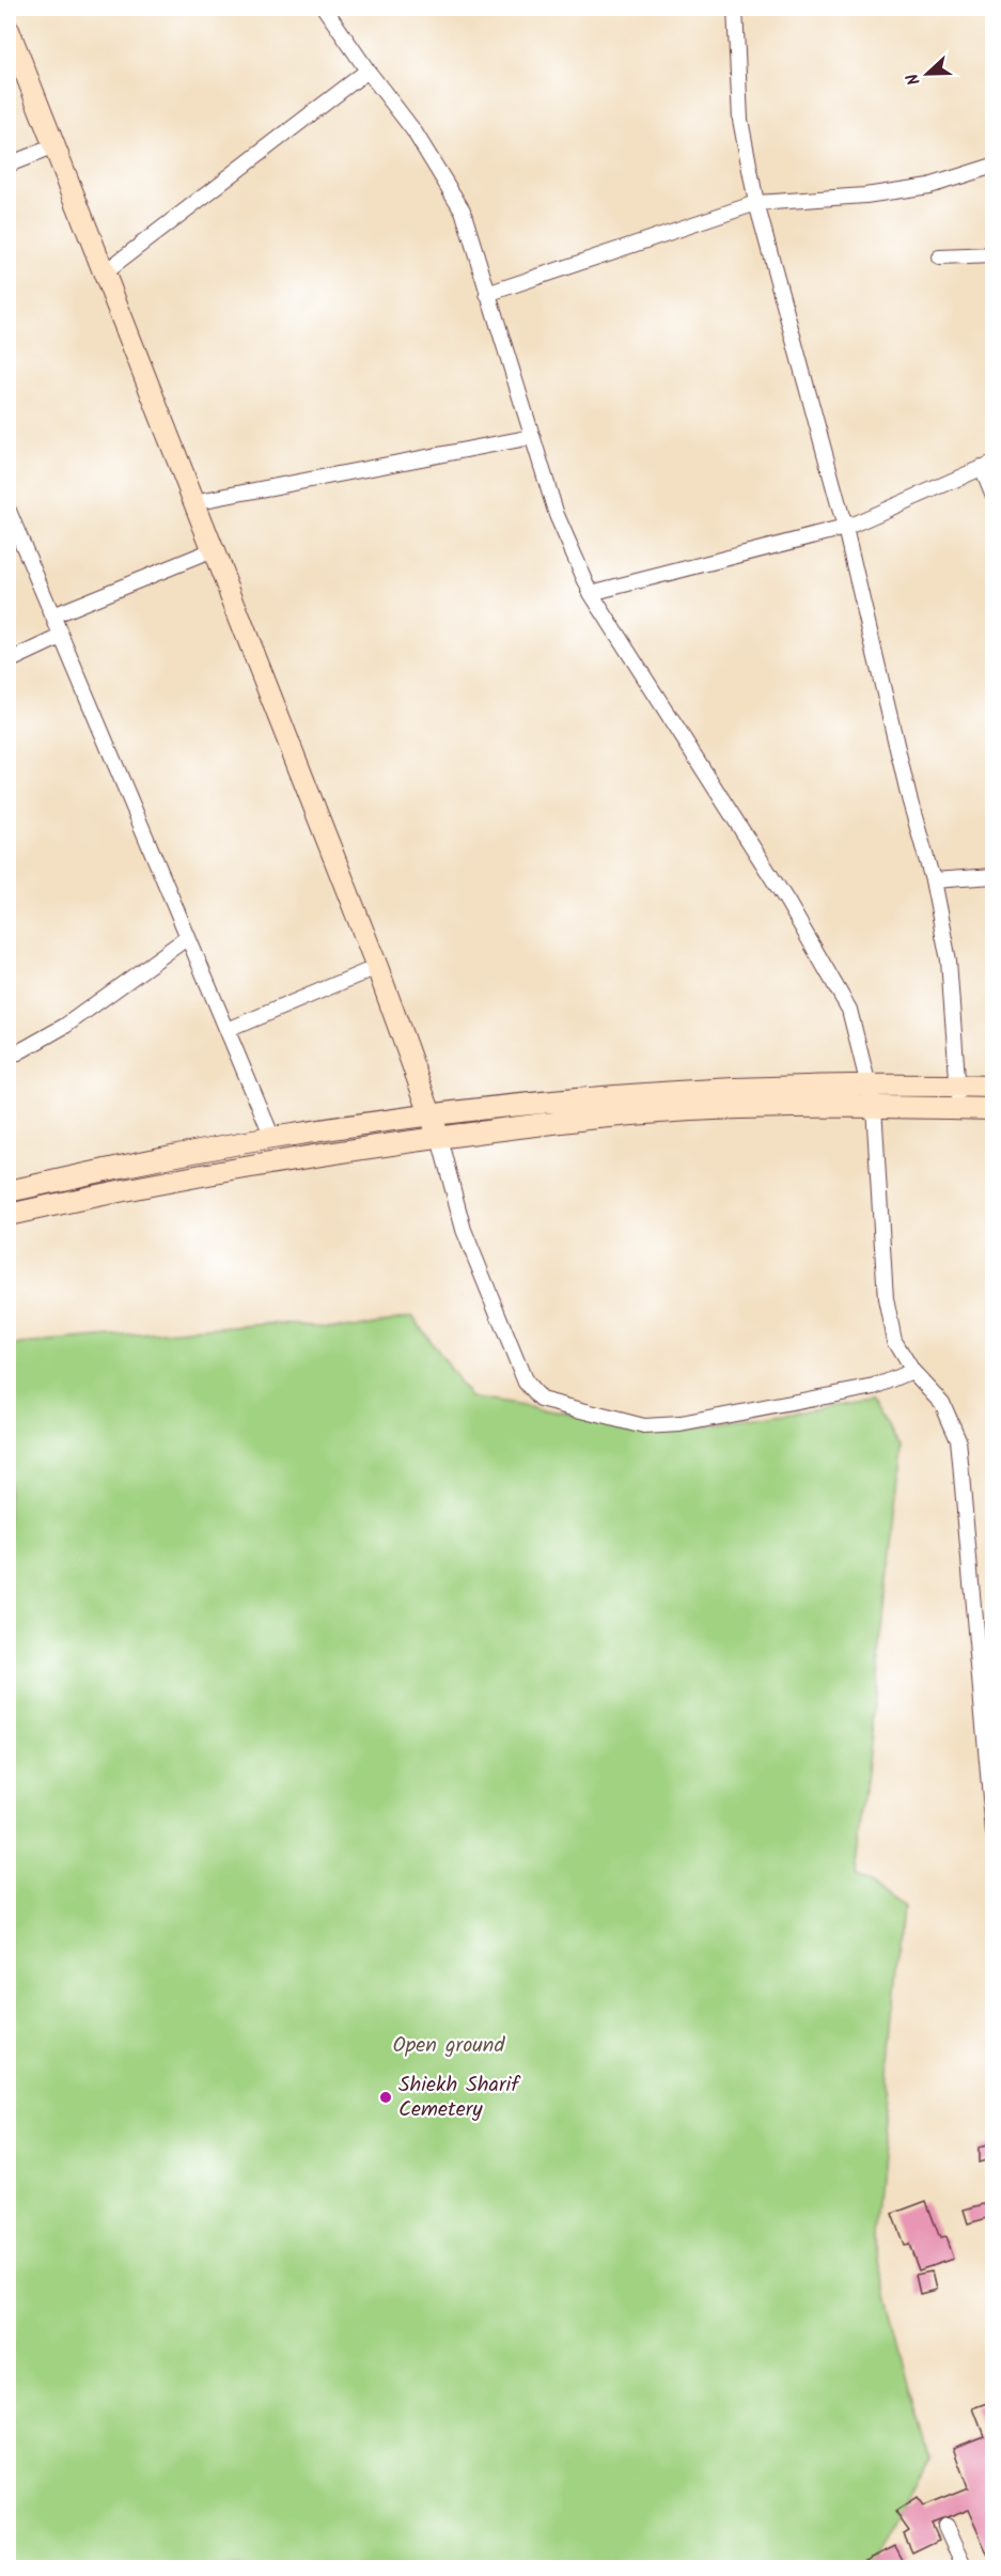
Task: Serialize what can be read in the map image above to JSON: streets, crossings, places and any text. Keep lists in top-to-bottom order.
{
  "parks": ["Open ground"],
  "places": ["Shiekh Sharif Cemetery"],
  "north": "left"
}
